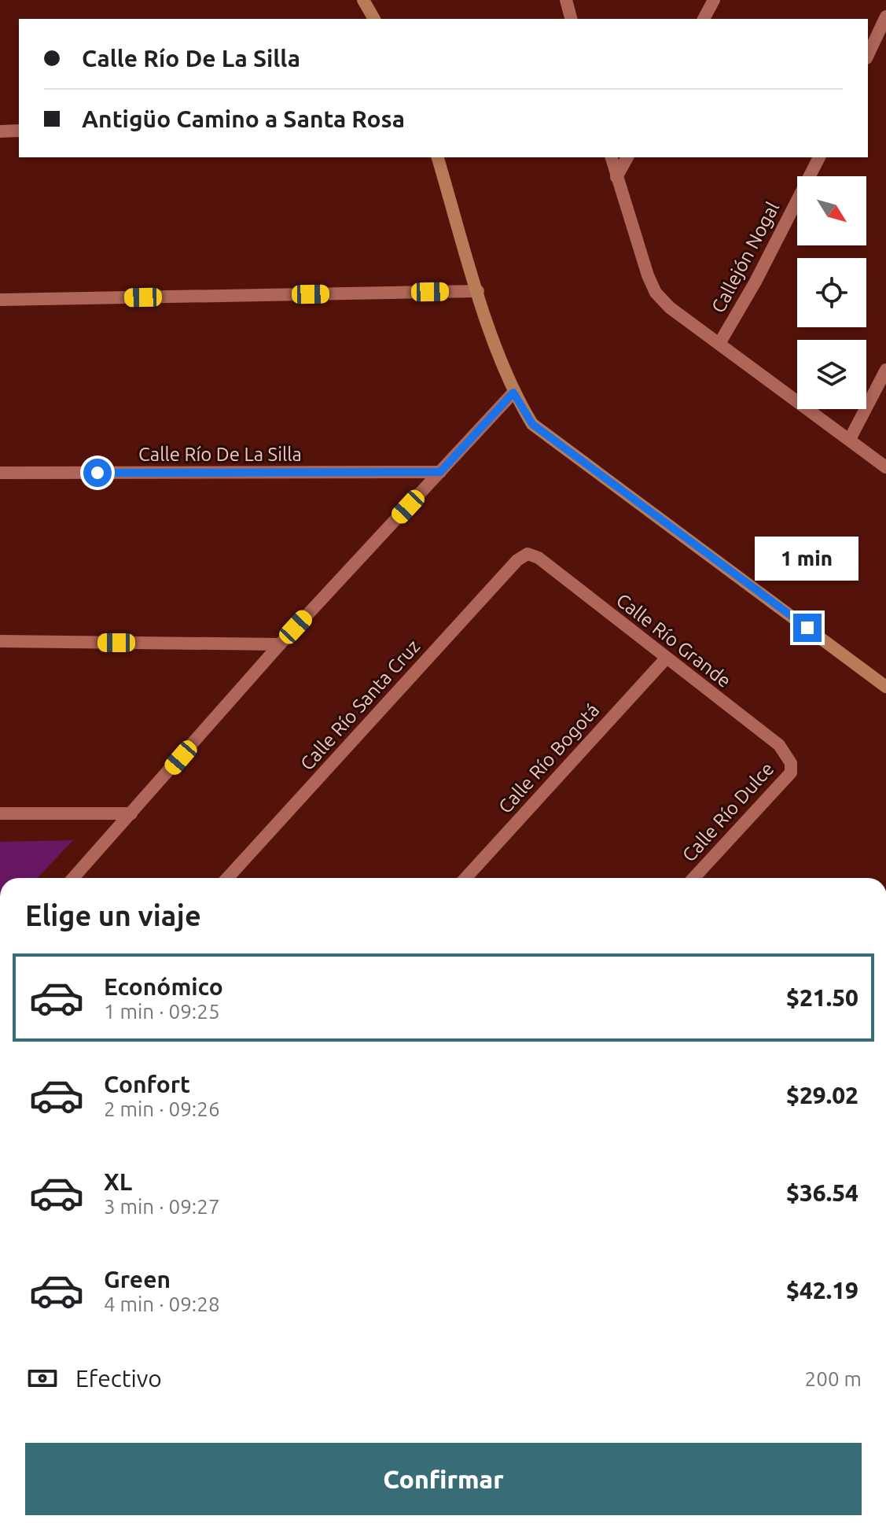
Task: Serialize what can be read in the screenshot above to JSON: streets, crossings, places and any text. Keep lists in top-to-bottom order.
{
  "streets": {
    "street": [
      "Callejón Nogal",
      "Calle Río De La Silla",
      "Calle Río Grande",
      "Calle Río Santa Cruz",
      "Calle Río Bogotá",
      "Calle Río Dulce"
    ]
  },
  "crossings": [
    ["Calle Río Grande", "Calle Río Santa Cruz"],
    ["Calle Río Grande", "Calle Río Bogotá"],
    ["Calle Río Grande", "Calle Río Dulce"]
  ],
  "north": "bottom right",
  "page": {
    "banner": ["Calle Río De La Silla", "Antigüo Camino a Santa Rosa"],
    "bubble": "1 min",
    "heading": "Elige un viaje",
    "list": [
      {
        "name": "Económico",
        "note": "1 min · 09:25",
        "value": "$21.50"
      },
      {
        "name": "Confort",
        "note": "2 min · 09:26",
        "value": "$29.02"
      },
      {
        "name": "XL",
        "note": "3 min · 09:27",
        "value": "$36.54"
      },
      {
        "name": "Green",
        "note": "4 min · 09:28",
        "value": "$42.19"
      }
    ],
    "pay": ["Efectivo", "200 m"],
    "buttons": "Confirmar"
  }
}
